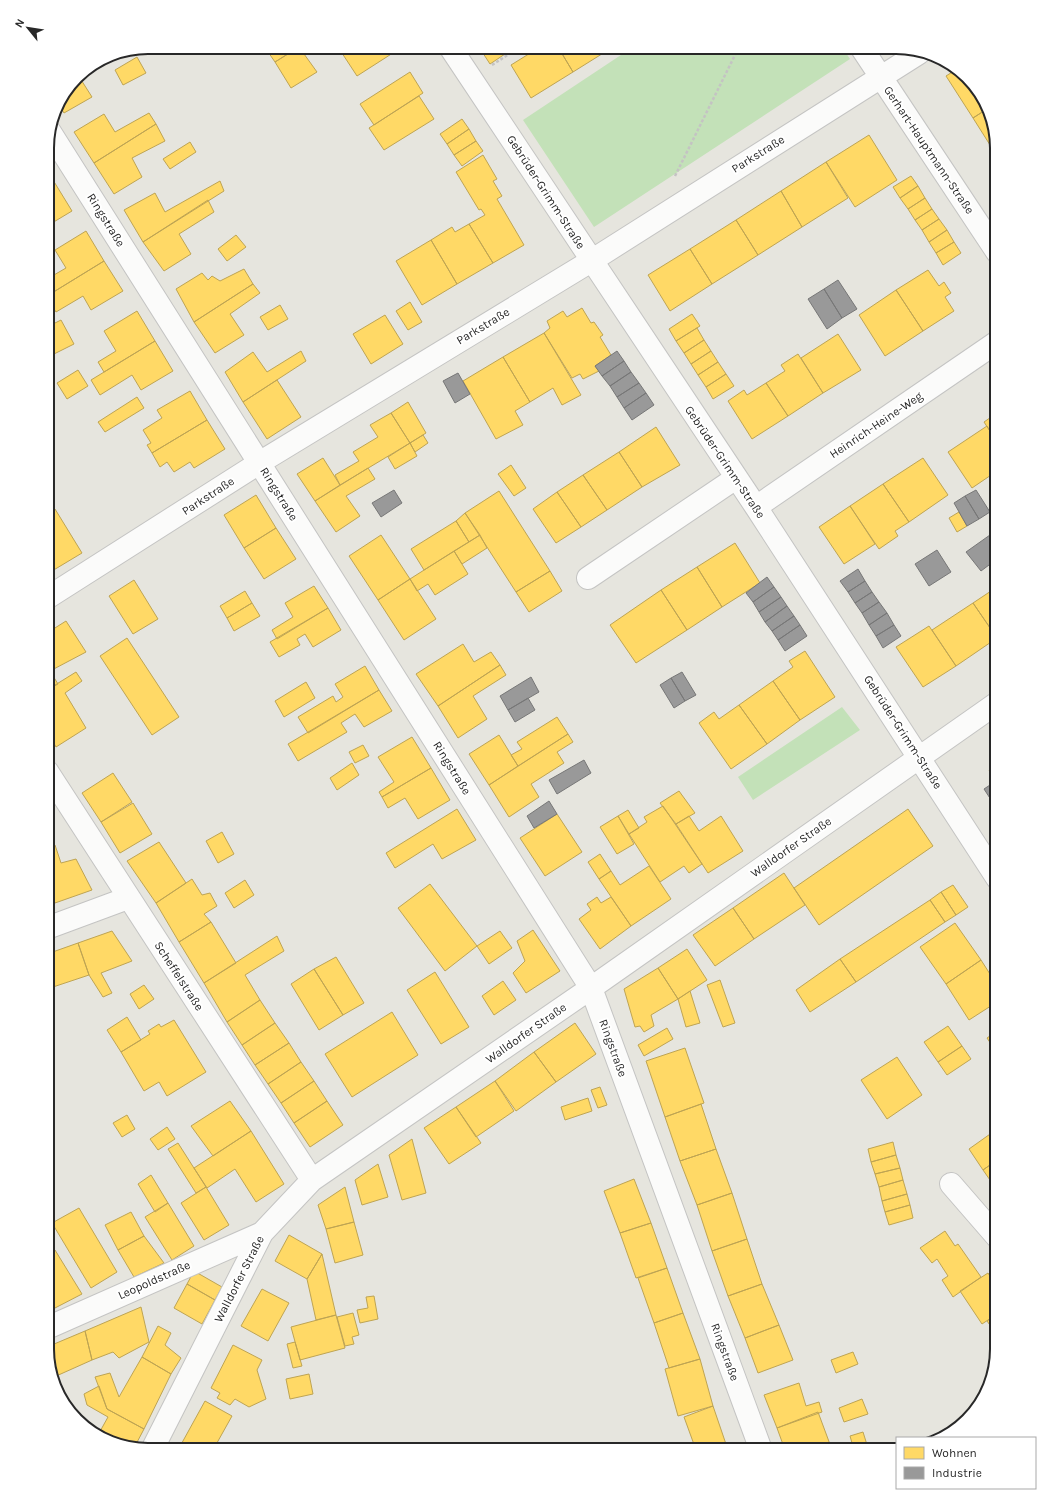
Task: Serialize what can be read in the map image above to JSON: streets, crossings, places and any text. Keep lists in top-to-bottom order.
{
  "streets": {
    "street": [
      "Gerhart-Hauptmann-Straße",
      "Parkstraße",
      "Gebrüder-Grimm-Straße",
      "Ringstraße",
      "Heinrich-Heine-Weg",
      "Walldorfer Straße",
      "Scheffelstraße",
      "Leopoldstraße"
    ]
  },
  "crossings": [
    ["Gerhart-Hauptmann-Straße", "Parkstraße"],
    ["Parkstraße", "Gebrüder-Grimm-Straße"],
    ["Parkstraße", "Ringstraße"],
    ["Gebrüder-Grimm-Straße", "Heinrich-Heine-Weg"],
    ["Gebrüder-Grimm-Straße", "Walldorfer Straße"],
    ["Ringstraße", "Walldorfer Straße"],
    ["Walldorfer Straße", "Scheffelstraße"],
    ["Walldorfer Straße", "Leopoldstraße"]
  ],
  "legend": ["Wohnen", "Industrie"],
  "north": "top left"
}
